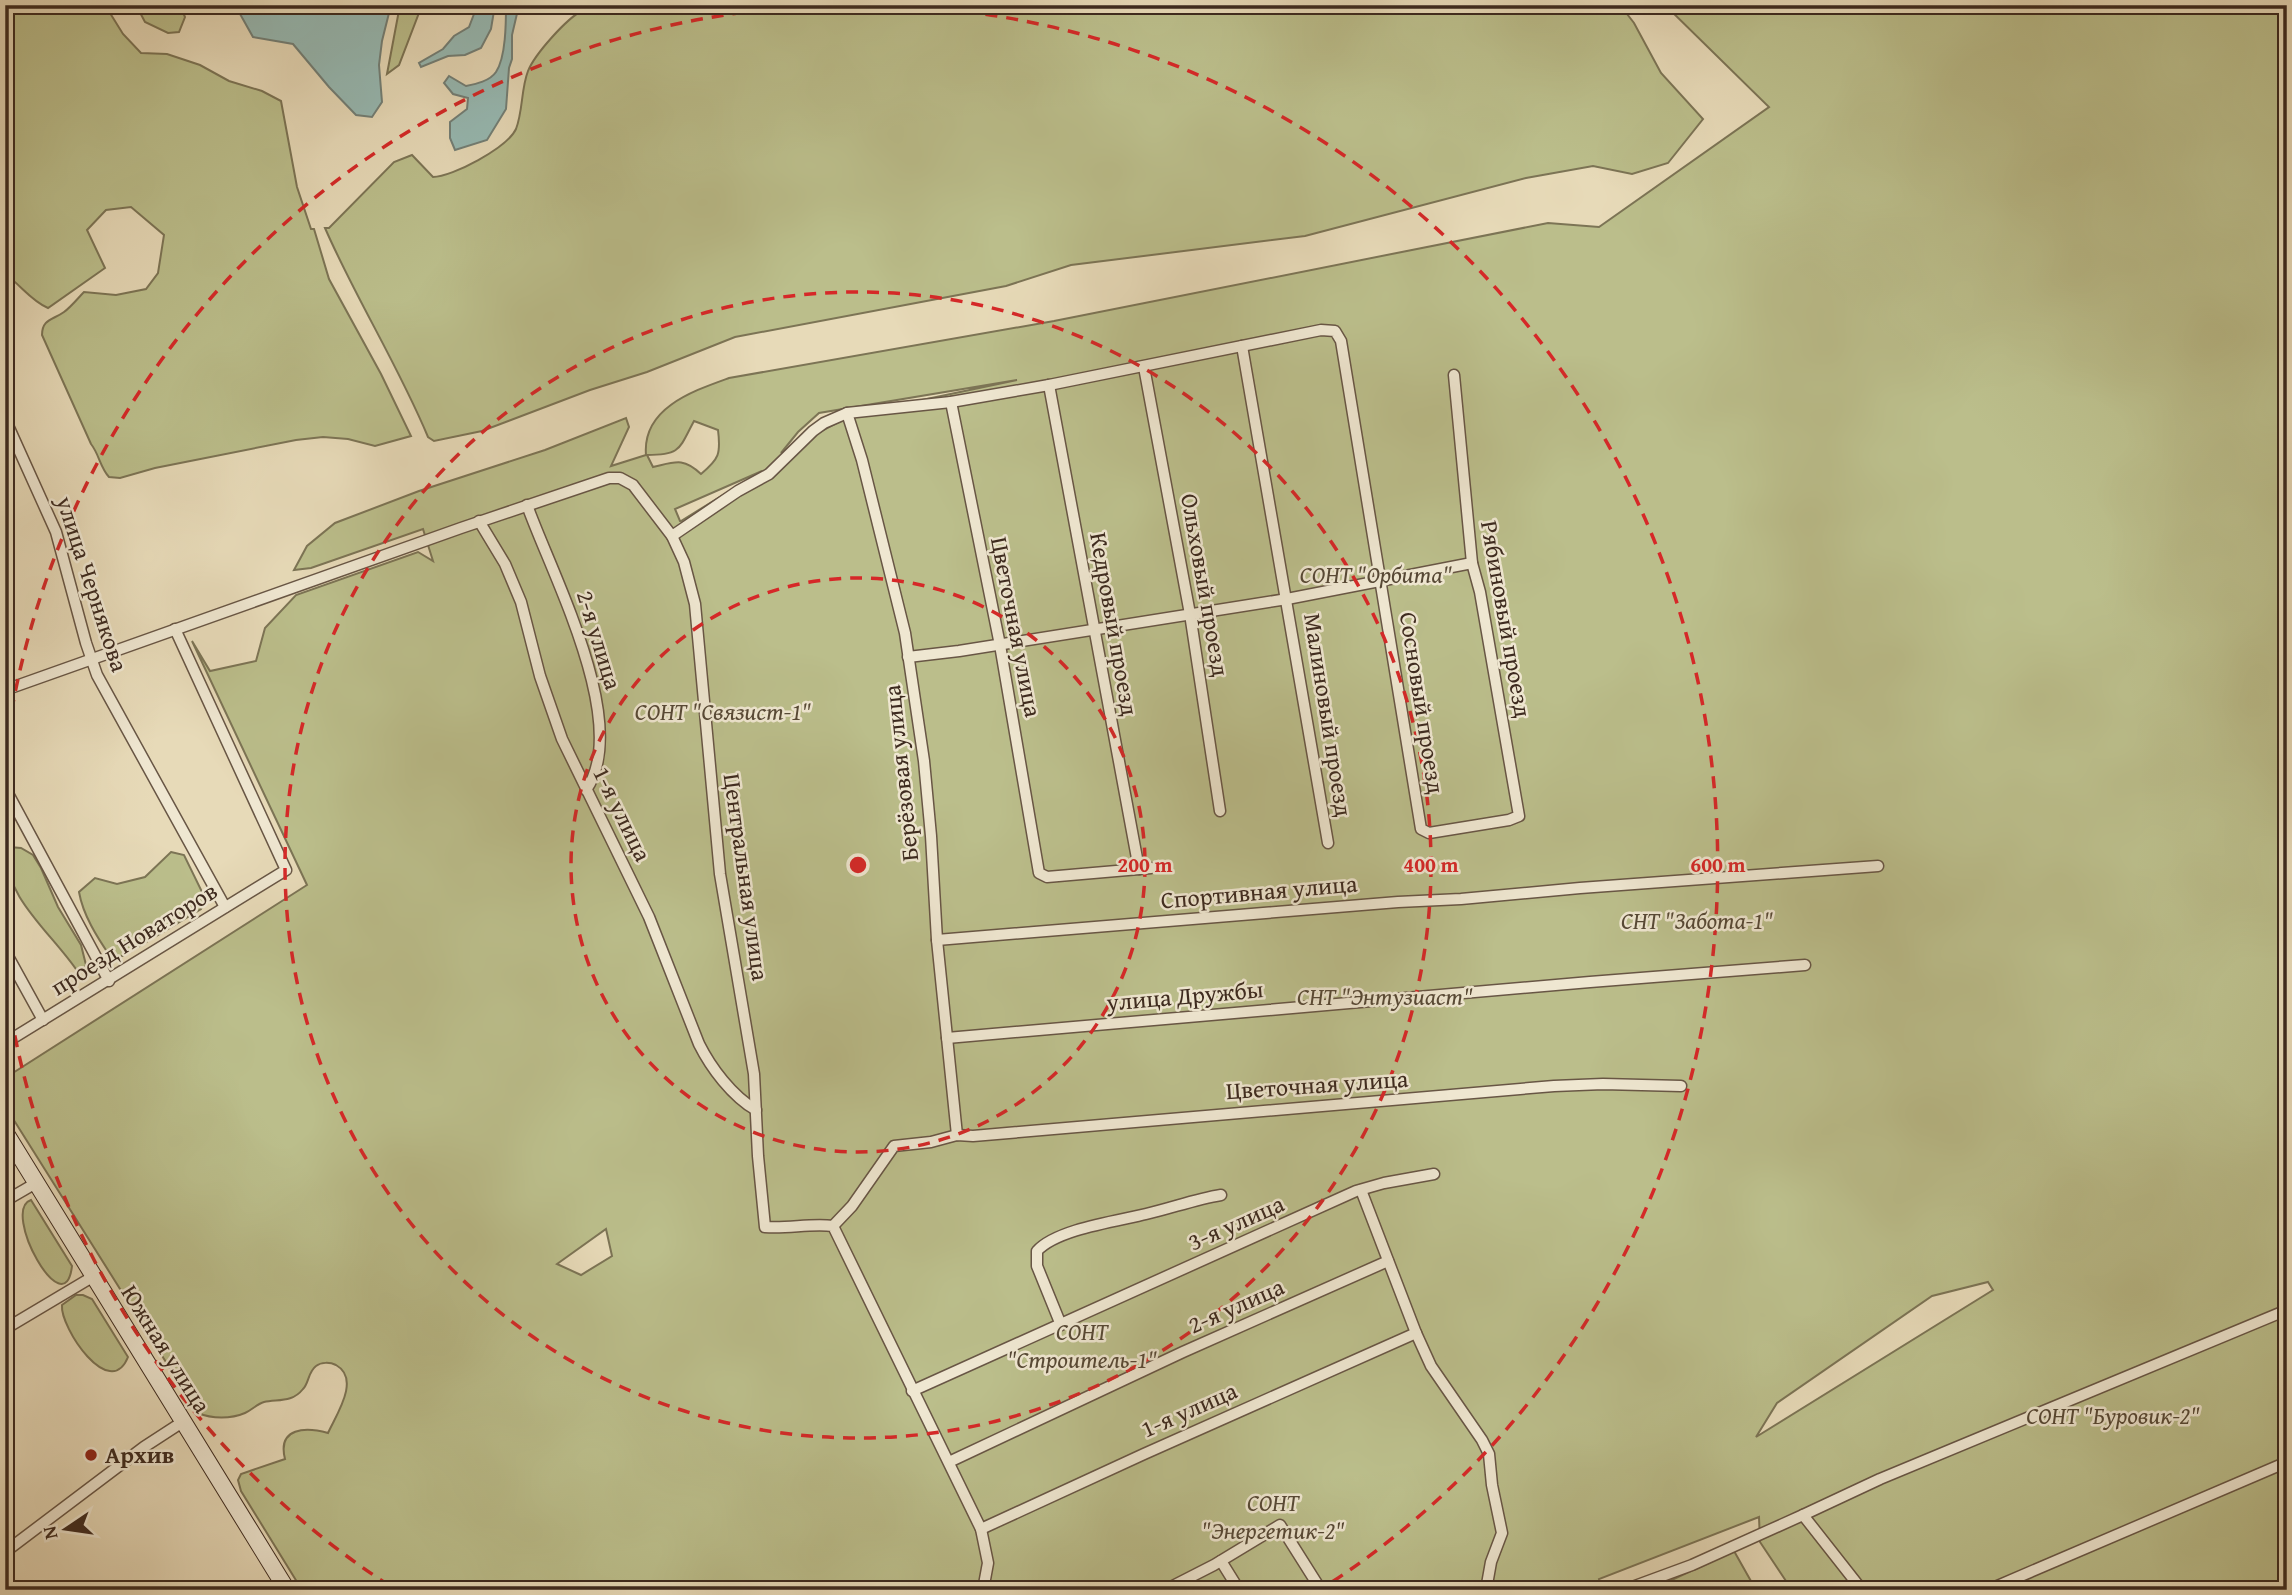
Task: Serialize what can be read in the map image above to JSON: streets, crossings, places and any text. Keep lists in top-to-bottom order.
{
  "streets": {
    "main road": ["Южная улица"],
    "street": [
      "улица Чернякова",
      "Ольховый проезд",
      "Рябиновый проезд",
      "Кедровый проезд",
      "Цветочная улица",
      "2-я улица",
      "Сосновый проезд",
      "Малиновый проезд",
      "Берёзовая улица",
      "1-я улица",
      "Центральная улица",
      "Спортивная улица",
      "проезд Новаторов",
      "улица Дружбы",
      "3-я улица"
    ]
  },
  "crossings": [
    ["улица Чернякова", "проезд Новаторов"],
    ["Рябиновый проезд", "Сосновый проезд"],
    ["Кедровый проезд", "Цветочная улица"],
    ["Цветочная улица", "Берёзовая улица"],
    ["Цветочная улица", "Центральная улица"],
    ["2-я улица", "1-я улица"],
    ["2-я улица", "Центральная улица"],
    ["Сосновый проезд", "Малиновый проезд"],
    ["Берёзовая улица", "Спортивная улица"],
    ["Берёзовая улица", "улица Дружбы"],
    ["1-я улица", "Центральная улица"]
  ],
  "parks": [
    "СОНТ \"Орбита\"",
    "СОНТ \"Связист-1\"",
    "СНТ \"Забота-1\"",
    "СНТ \"Энтузиаст\"",
    "СОНТ \"Строитель-1\"",
    "СОНТ \"Буровик-2\"",
    "СОНТ \"Энергетик-2\""
  ],
  "places": ["Архив"],
  "north": "left",
  "rings": ["200 m", "400 m", "600 m"]
}
